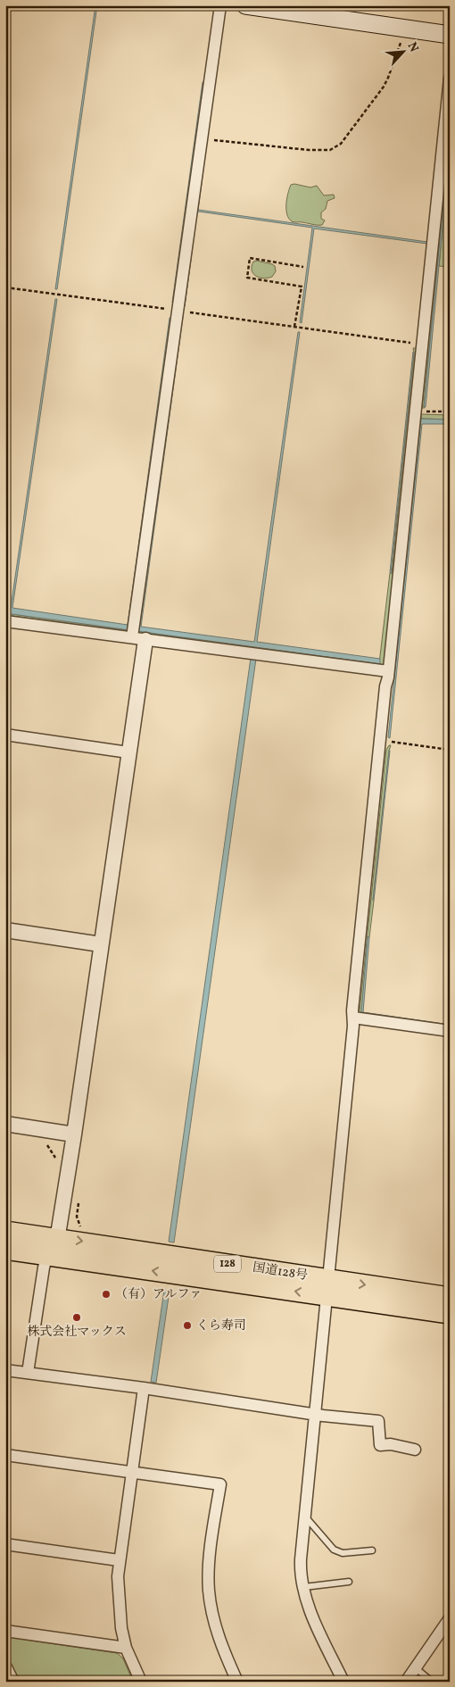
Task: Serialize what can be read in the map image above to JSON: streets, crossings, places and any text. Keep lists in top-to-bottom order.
{
  "streets": {
    "highway": ["128", "国道128号"]
  },
  "places": ["（有）アルファ", "株式会社マックス", "くら寿司"],
  "north": "top right"
}
